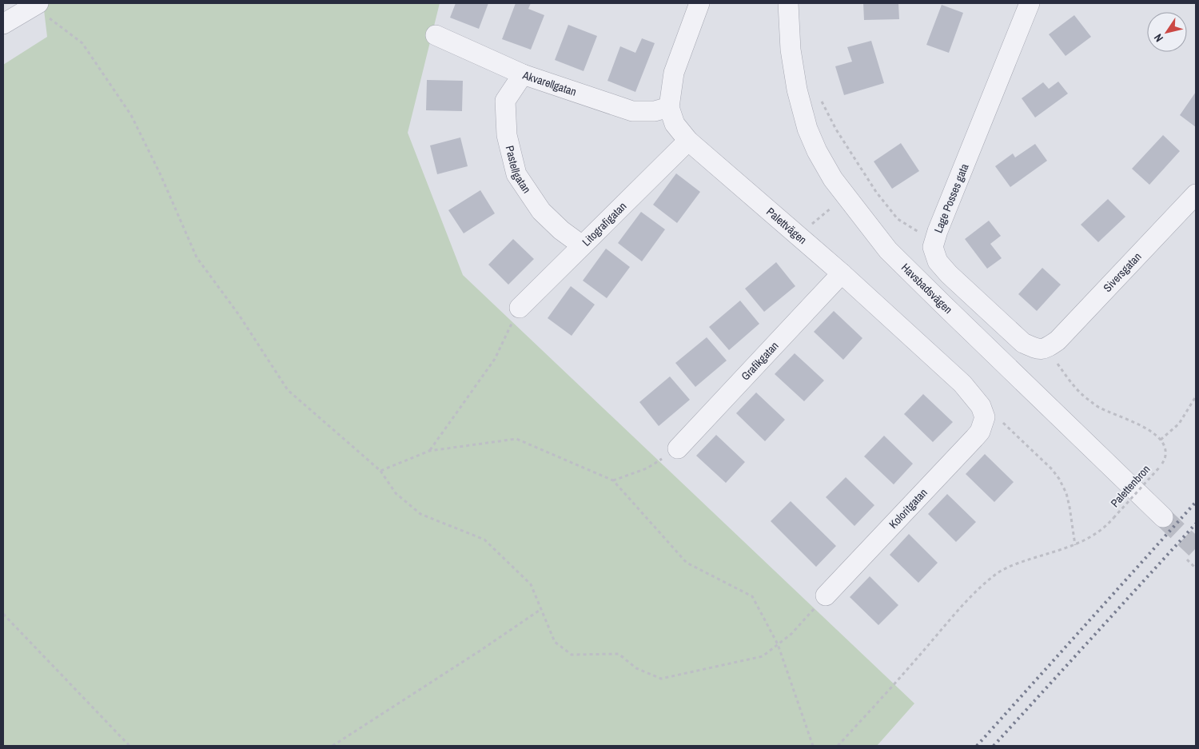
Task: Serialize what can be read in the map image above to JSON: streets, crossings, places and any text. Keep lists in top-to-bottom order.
{
  "streets": {
    "street": [
      "Akvarellgatan",
      "Pastellgatan",
      "Lage Posses gata",
      "Litografigatan",
      "Palettvägen",
      "Siversgatan",
      "Havsbadsvägen",
      "Grafikgatan",
      "Koloritgatan"
    ],
    "path": ["Palettenbron"]
  },
  "crossings": [
    ["Akvarellgatan", "Pastellgatan"],
    ["Akvarellgatan", "Palettvägen"],
    ["Pastellgatan", "Litografigatan"],
    ["Lage Posses gata", "Siversgatan"],
    ["Litografigatan", "Palettvägen"],
    ["Palettvägen", "Grafikgatan"],
    ["Palettvägen", "Koloritgatan"]
  ],
  "north": "bottom left"
}
